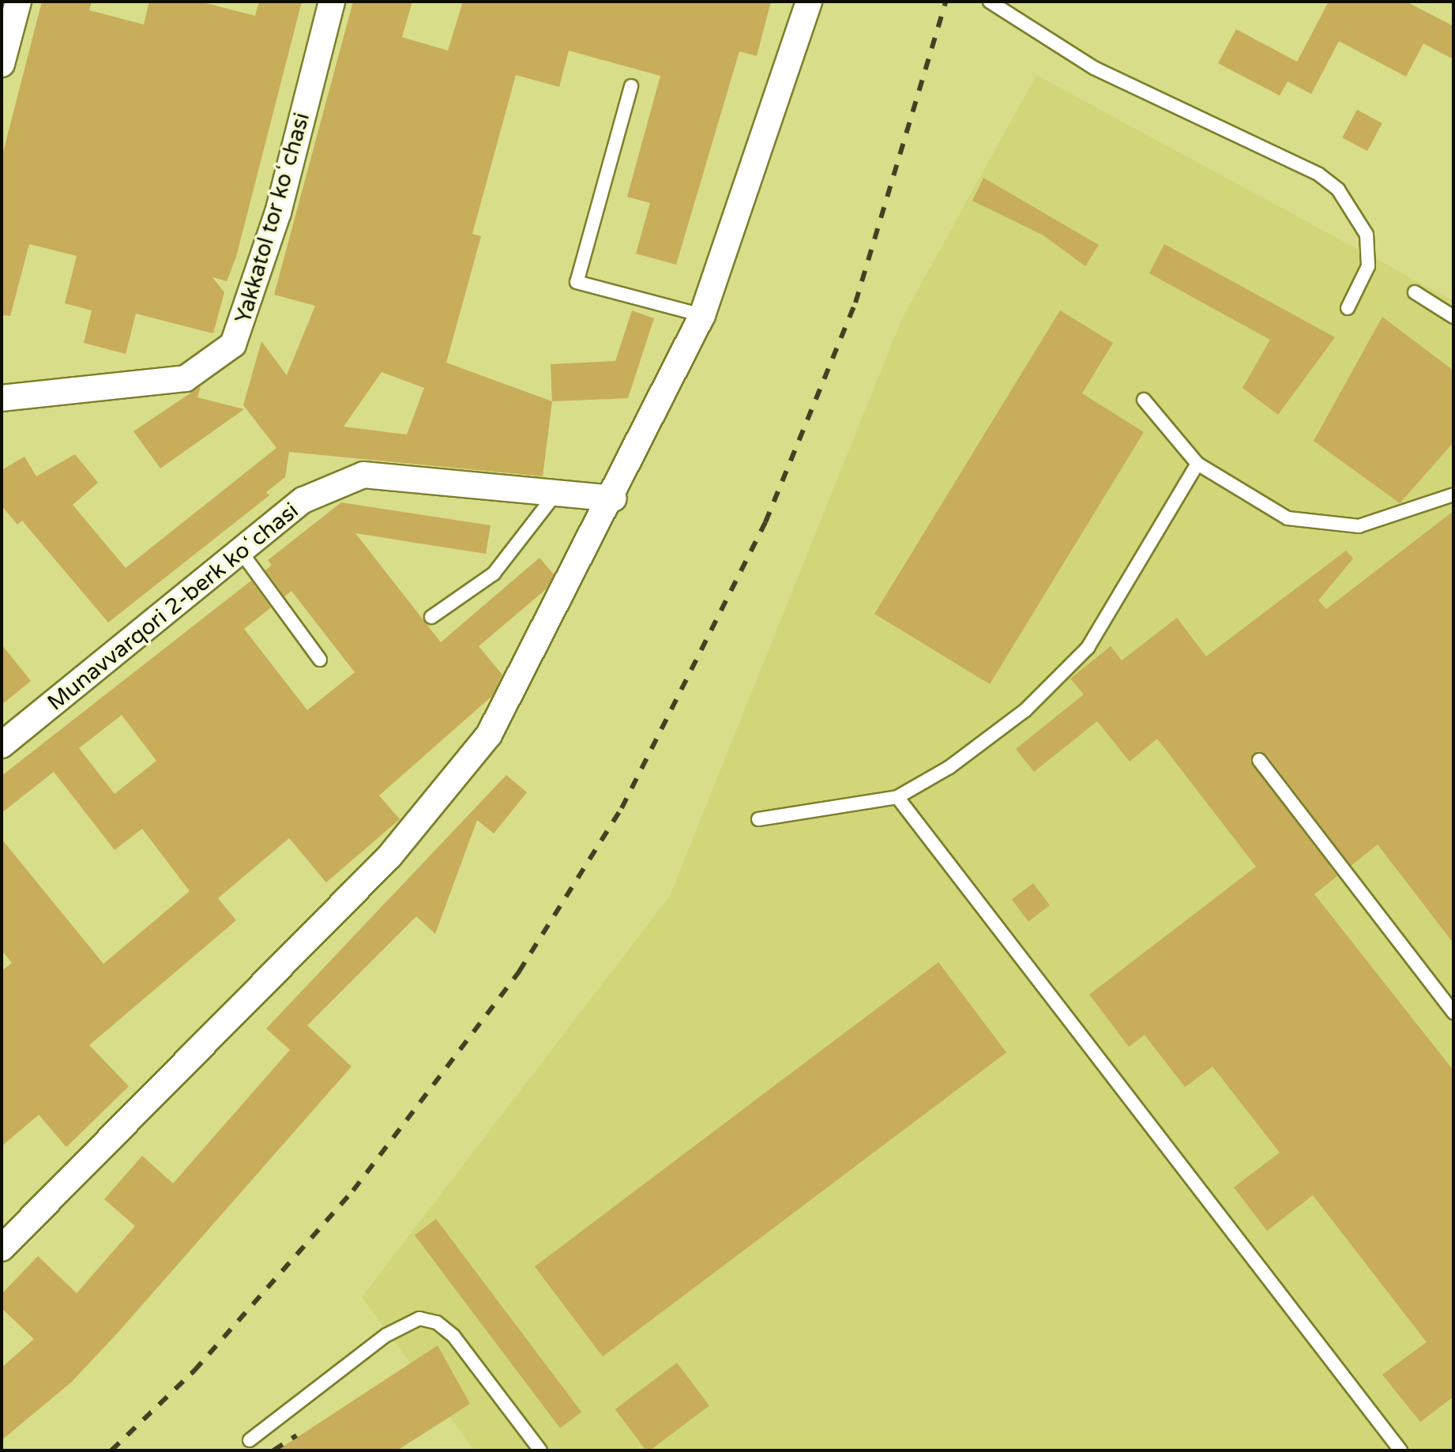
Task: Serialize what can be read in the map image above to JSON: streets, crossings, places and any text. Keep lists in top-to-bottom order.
{
  "streets": {
    "street": ["Yakkatol tor koʻchasi", "Munavvarqori 2-berk koʻchasi"]
  }
}
